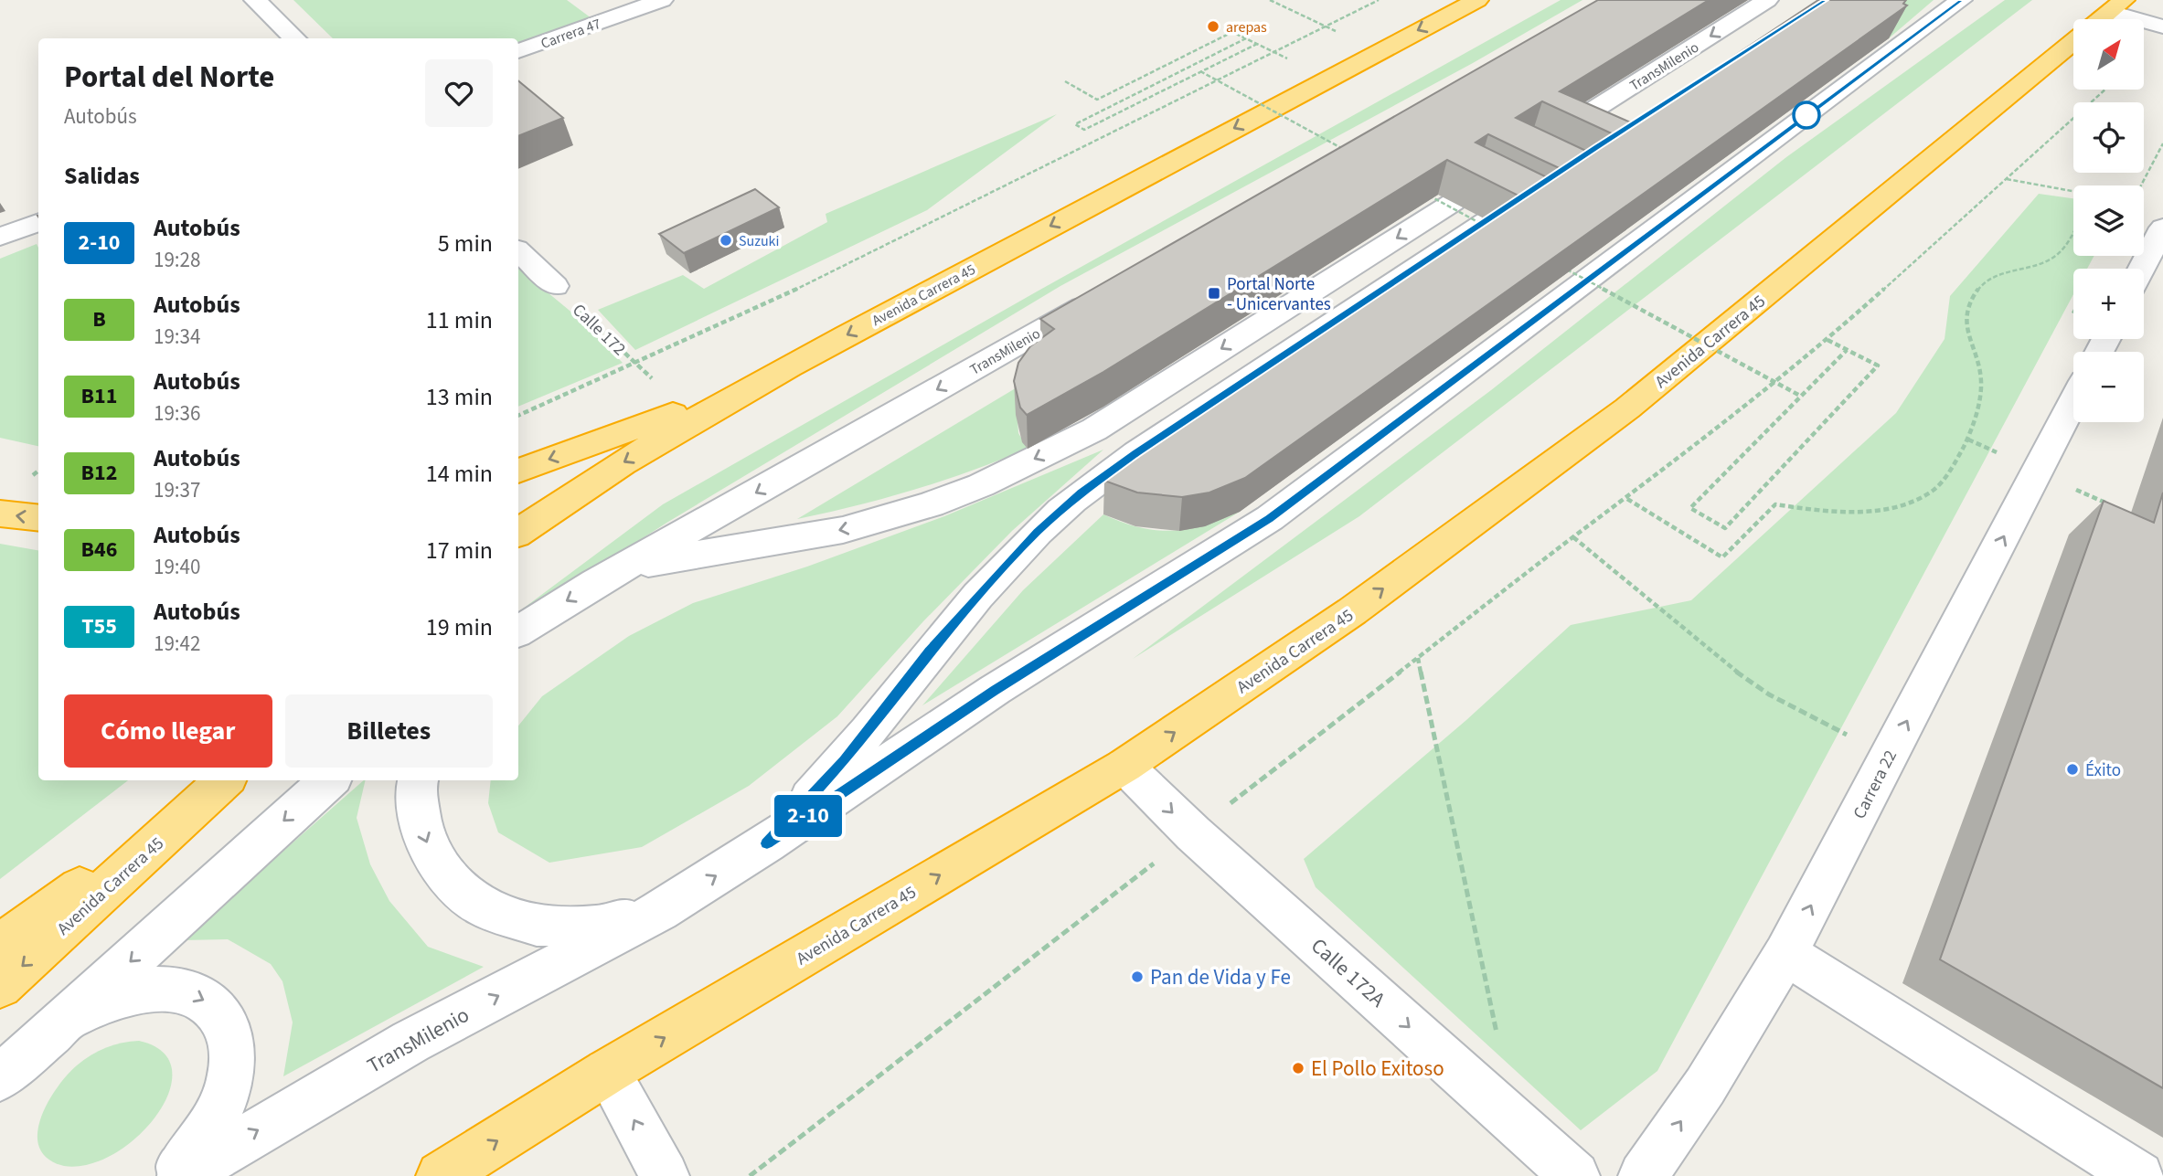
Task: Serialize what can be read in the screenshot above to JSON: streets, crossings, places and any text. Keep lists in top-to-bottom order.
{
  "streets": {
    "highway": ["Avenida Carrera 45"],
    "street": [
      "Carrera 47",
      "TransMilenio",
      "Carrera 22",
      "Calle 172A"
    ],
    "path": ["Calle 172"]
  },
  "crossings": [
    ["Avenida Carrera 45", "Calle 172A"]
  ],
  "one_way": ["Carrera 22", "Calle 172A"],
  "places": {
    "other": [
      "arepas",
      "Suzuki",
      "Éxito",
      "Pan de Vida y Fe",
      "El Pollo Exitoso"
    ],
    "transit": ["Portal Norte - Unicervantes"]
  },
  "lines": ["bus line 2-10"],
  "north": "top right",
  "page": {
    "on_map": "2-10",
    "map_buttons": ["+", "−"],
    "heading": [
      ["Portal del Norte", "Autobús"],
      "Salidas"
    ],
    "list": [
      {
        "mark": "2-10",
        "name": "Autobús",
        "note": "19:28",
        "value": "5 min"
      },
      {
        "mark": "B",
        "name": "Autobús",
        "note": "19:34",
        "value": "11 min"
      },
      {
        "mark": "B11",
        "name": "Autobús",
        "note": "19:36",
        "value": "13 min"
      },
      {
        "mark": "B12",
        "name": "Autobús",
        "note": "19:37",
        "value": "14 min"
      },
      {
        "mark": "B46",
        "name": "Autobús",
        "note": "19:40",
        "value": "17 min"
      },
      {
        "mark": "T55",
        "name": "Autobús",
        "note": "19:42",
        "value": "19 min"
      }
    ],
    "buttons": ["Cómo llegar", "Billetes"]
  }
}
